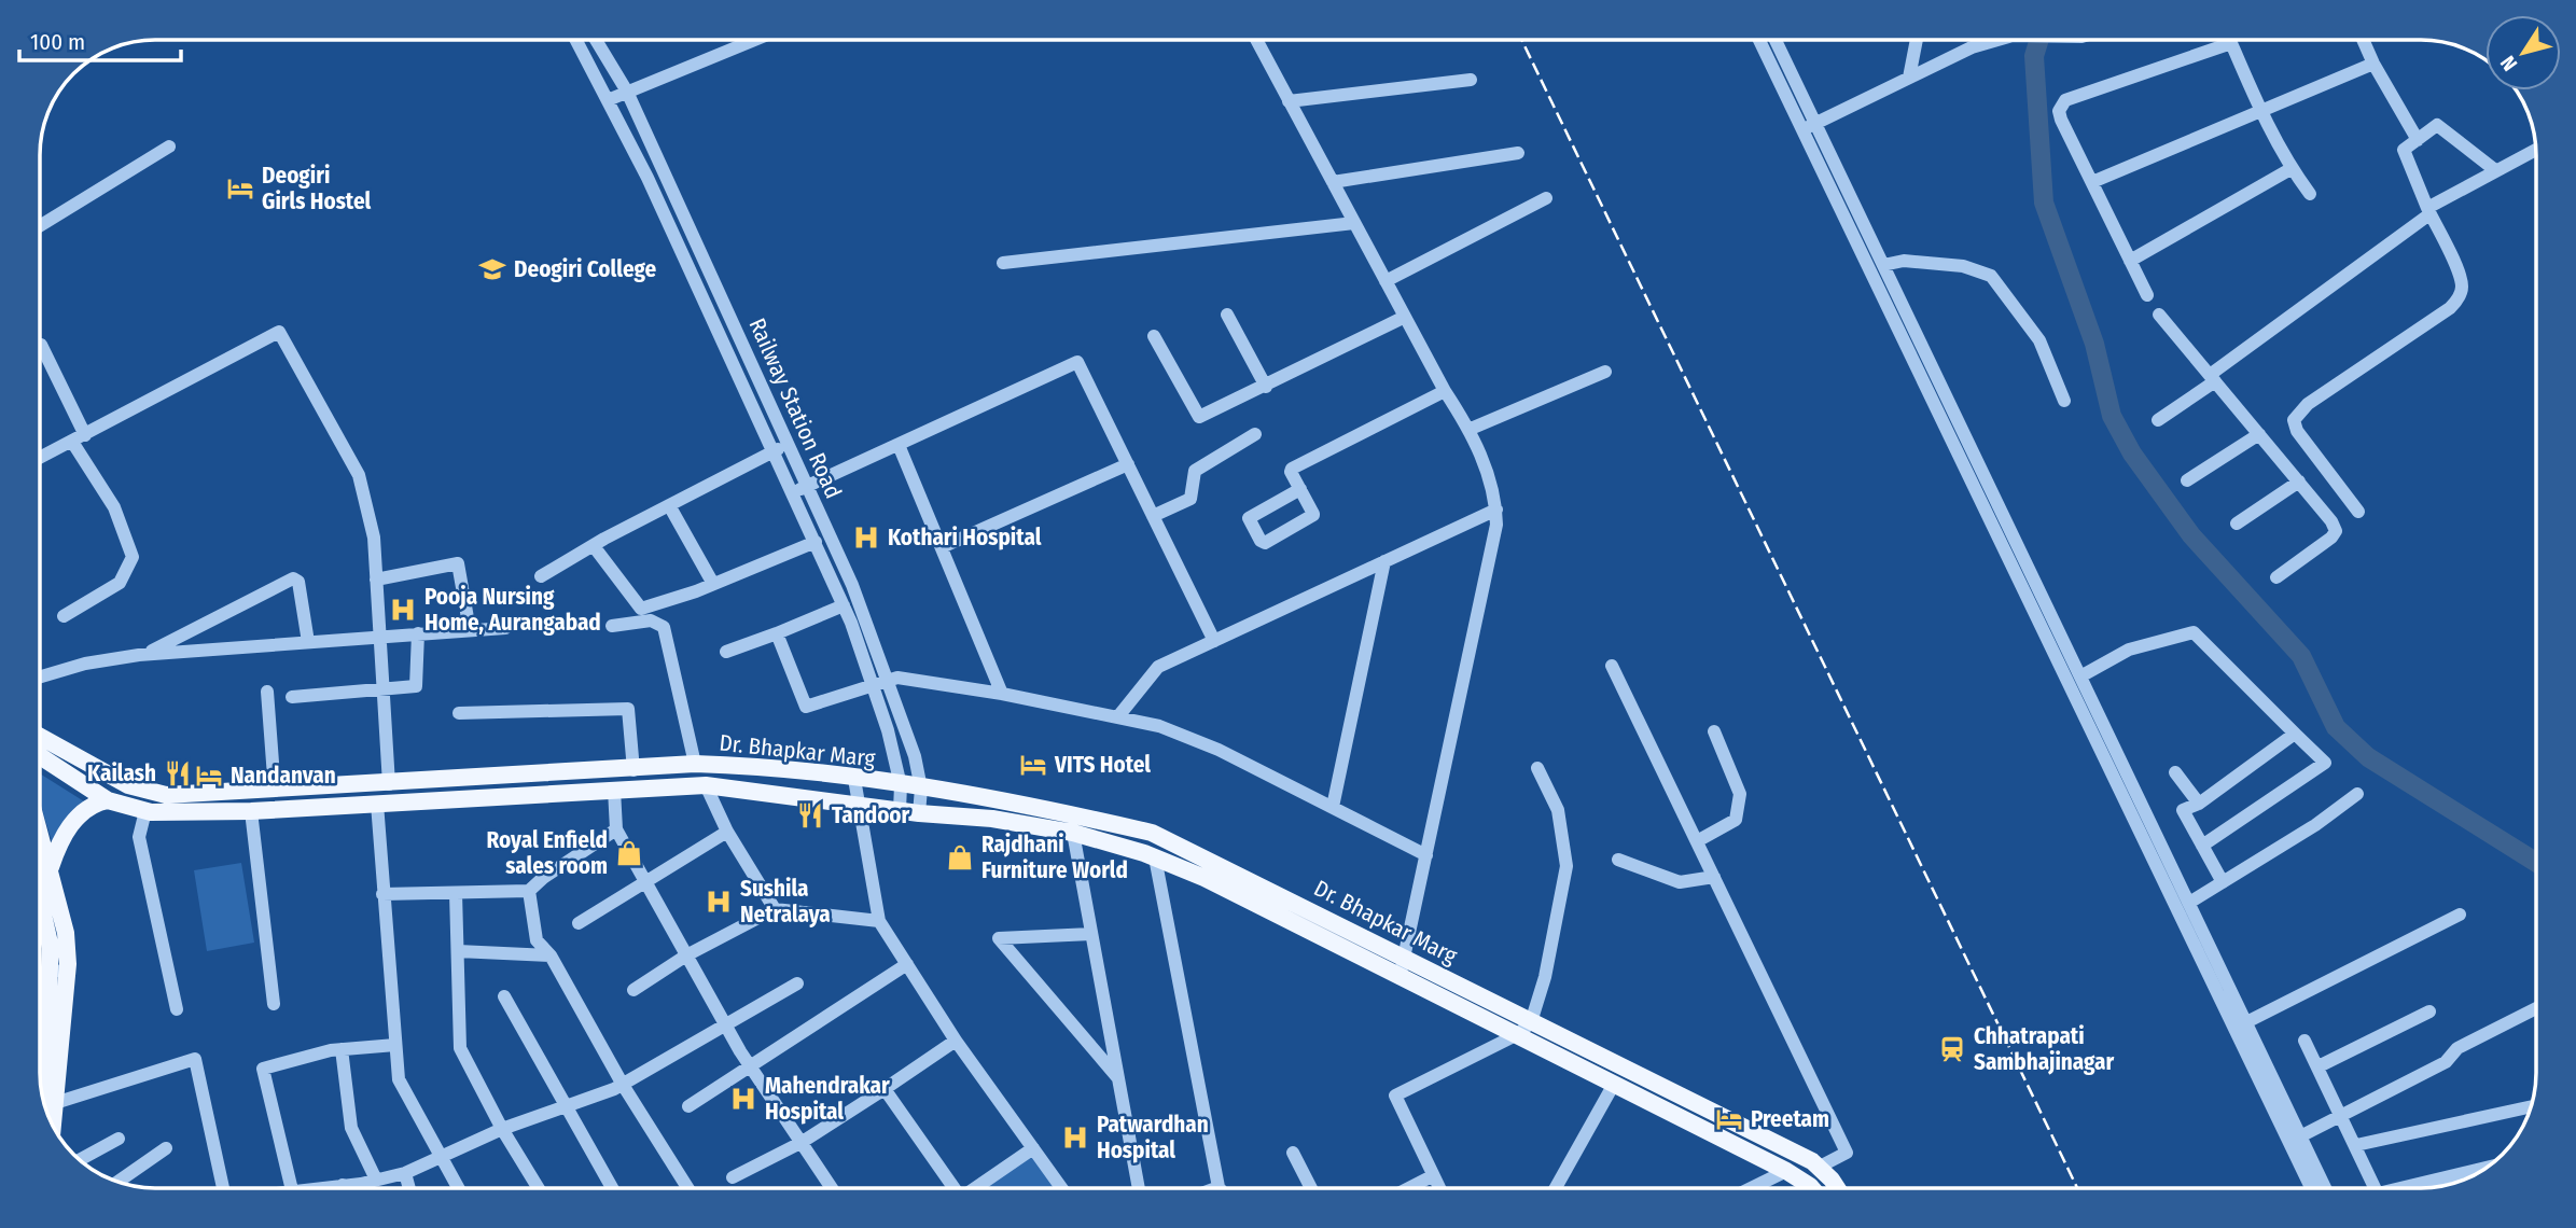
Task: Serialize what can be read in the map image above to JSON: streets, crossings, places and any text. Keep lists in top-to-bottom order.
{
  "streets": {
    "main road": ["Dr. Bhapkar Marg"],
    "street": ["Railway Station Road"]
  },
  "crossings": [
    ["Railway Station Road", "Dr. Bhapkar Marg"]
  ],
  "places": {
    "hotel": [
      "Deogiri Girls Hostel",
      "VITS Hotel",
      "Nandanvan",
      "Preetam"
    ],
    "school or university": ["Deogiri College"],
    "hospital": [
      "Kothari Hospital",
      "Pooja Nursing Home, Aurangabad",
      "Sushila Netralaya",
      "Mahendrakar Hospital",
      "Patwardhan Hospital"
    ],
    "restaurant": ["Kailash", "Tandoor"],
    "shop": ["Royal Enfield sales room", "Rajdhani Furniture World"],
    "station": ["Chhatrapati Sambhajinagar"]
  },
  "scale_bar": "100 m",
  "north": "bottom left"
}
